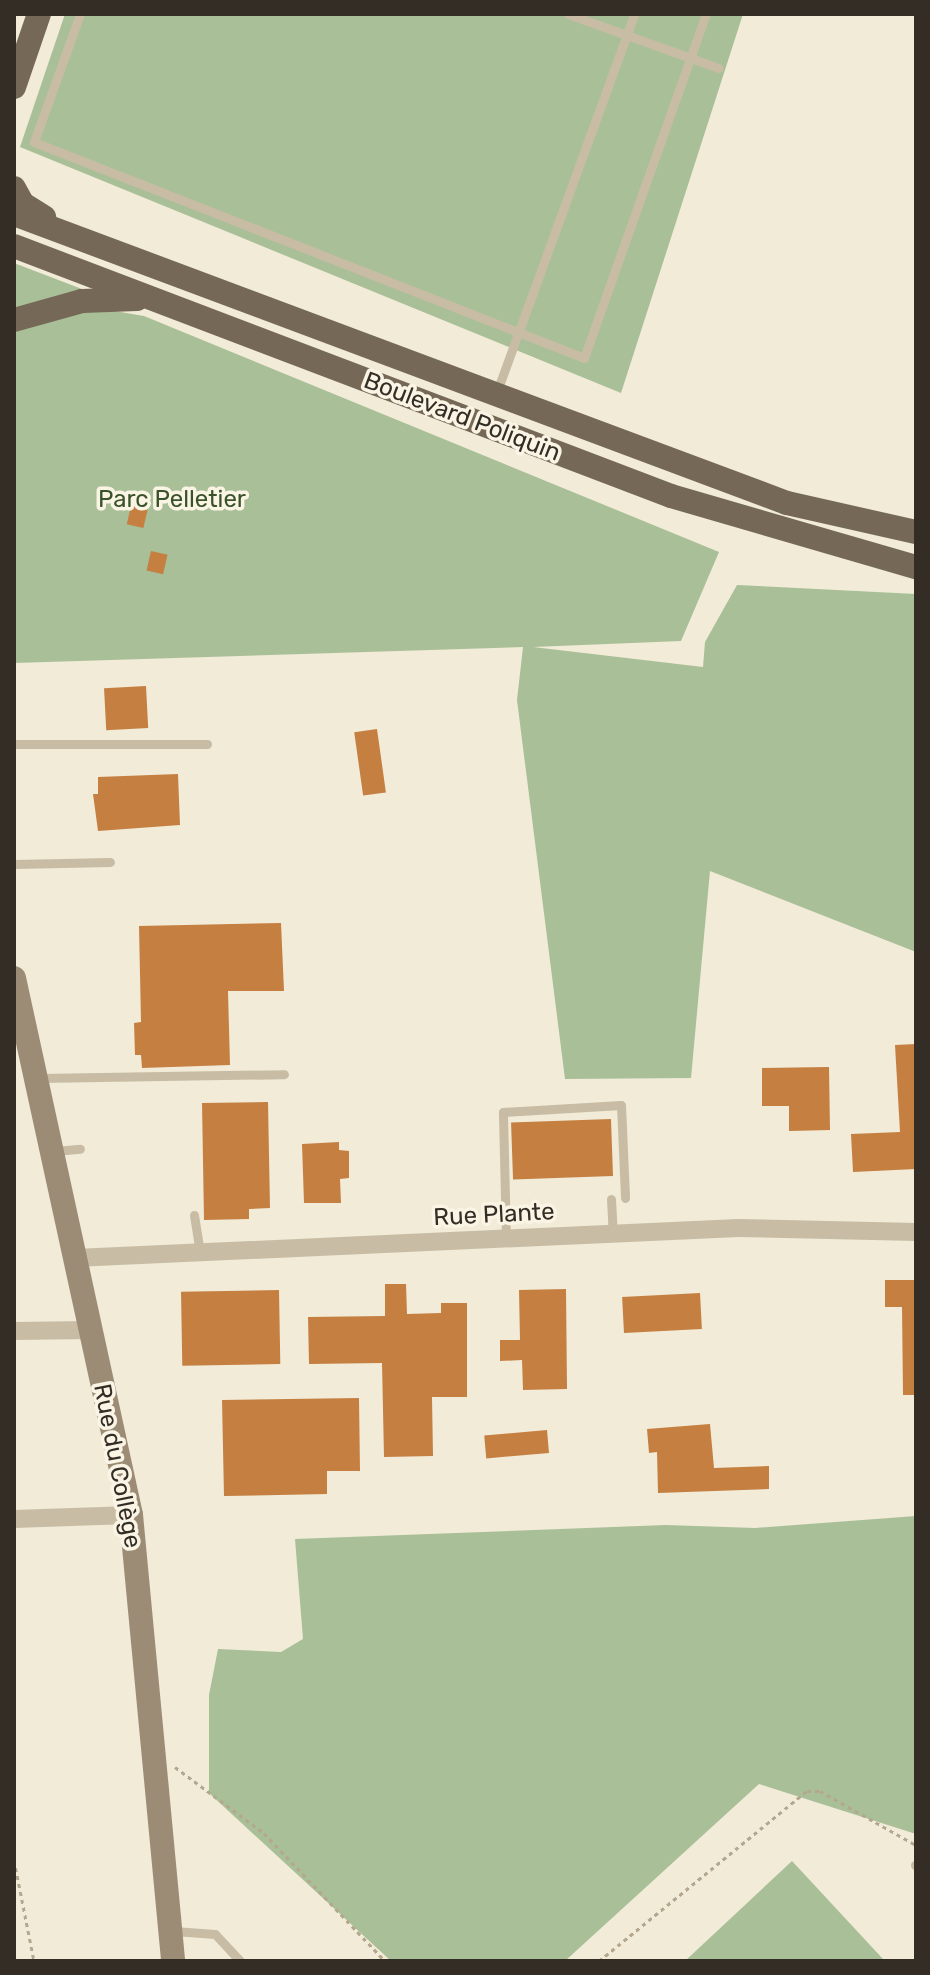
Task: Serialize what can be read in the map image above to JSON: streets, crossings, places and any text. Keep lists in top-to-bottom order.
{
  "streets": {
    "main road": ["Boulevard Poliquin"],
    "street": ["Rue Plante", "Rue du Collège"]
  },
  "crossings": [
    ["Rue Plante", "Rue du Collège"]
  ],
  "parks": ["Parc Pelletier"]
}
